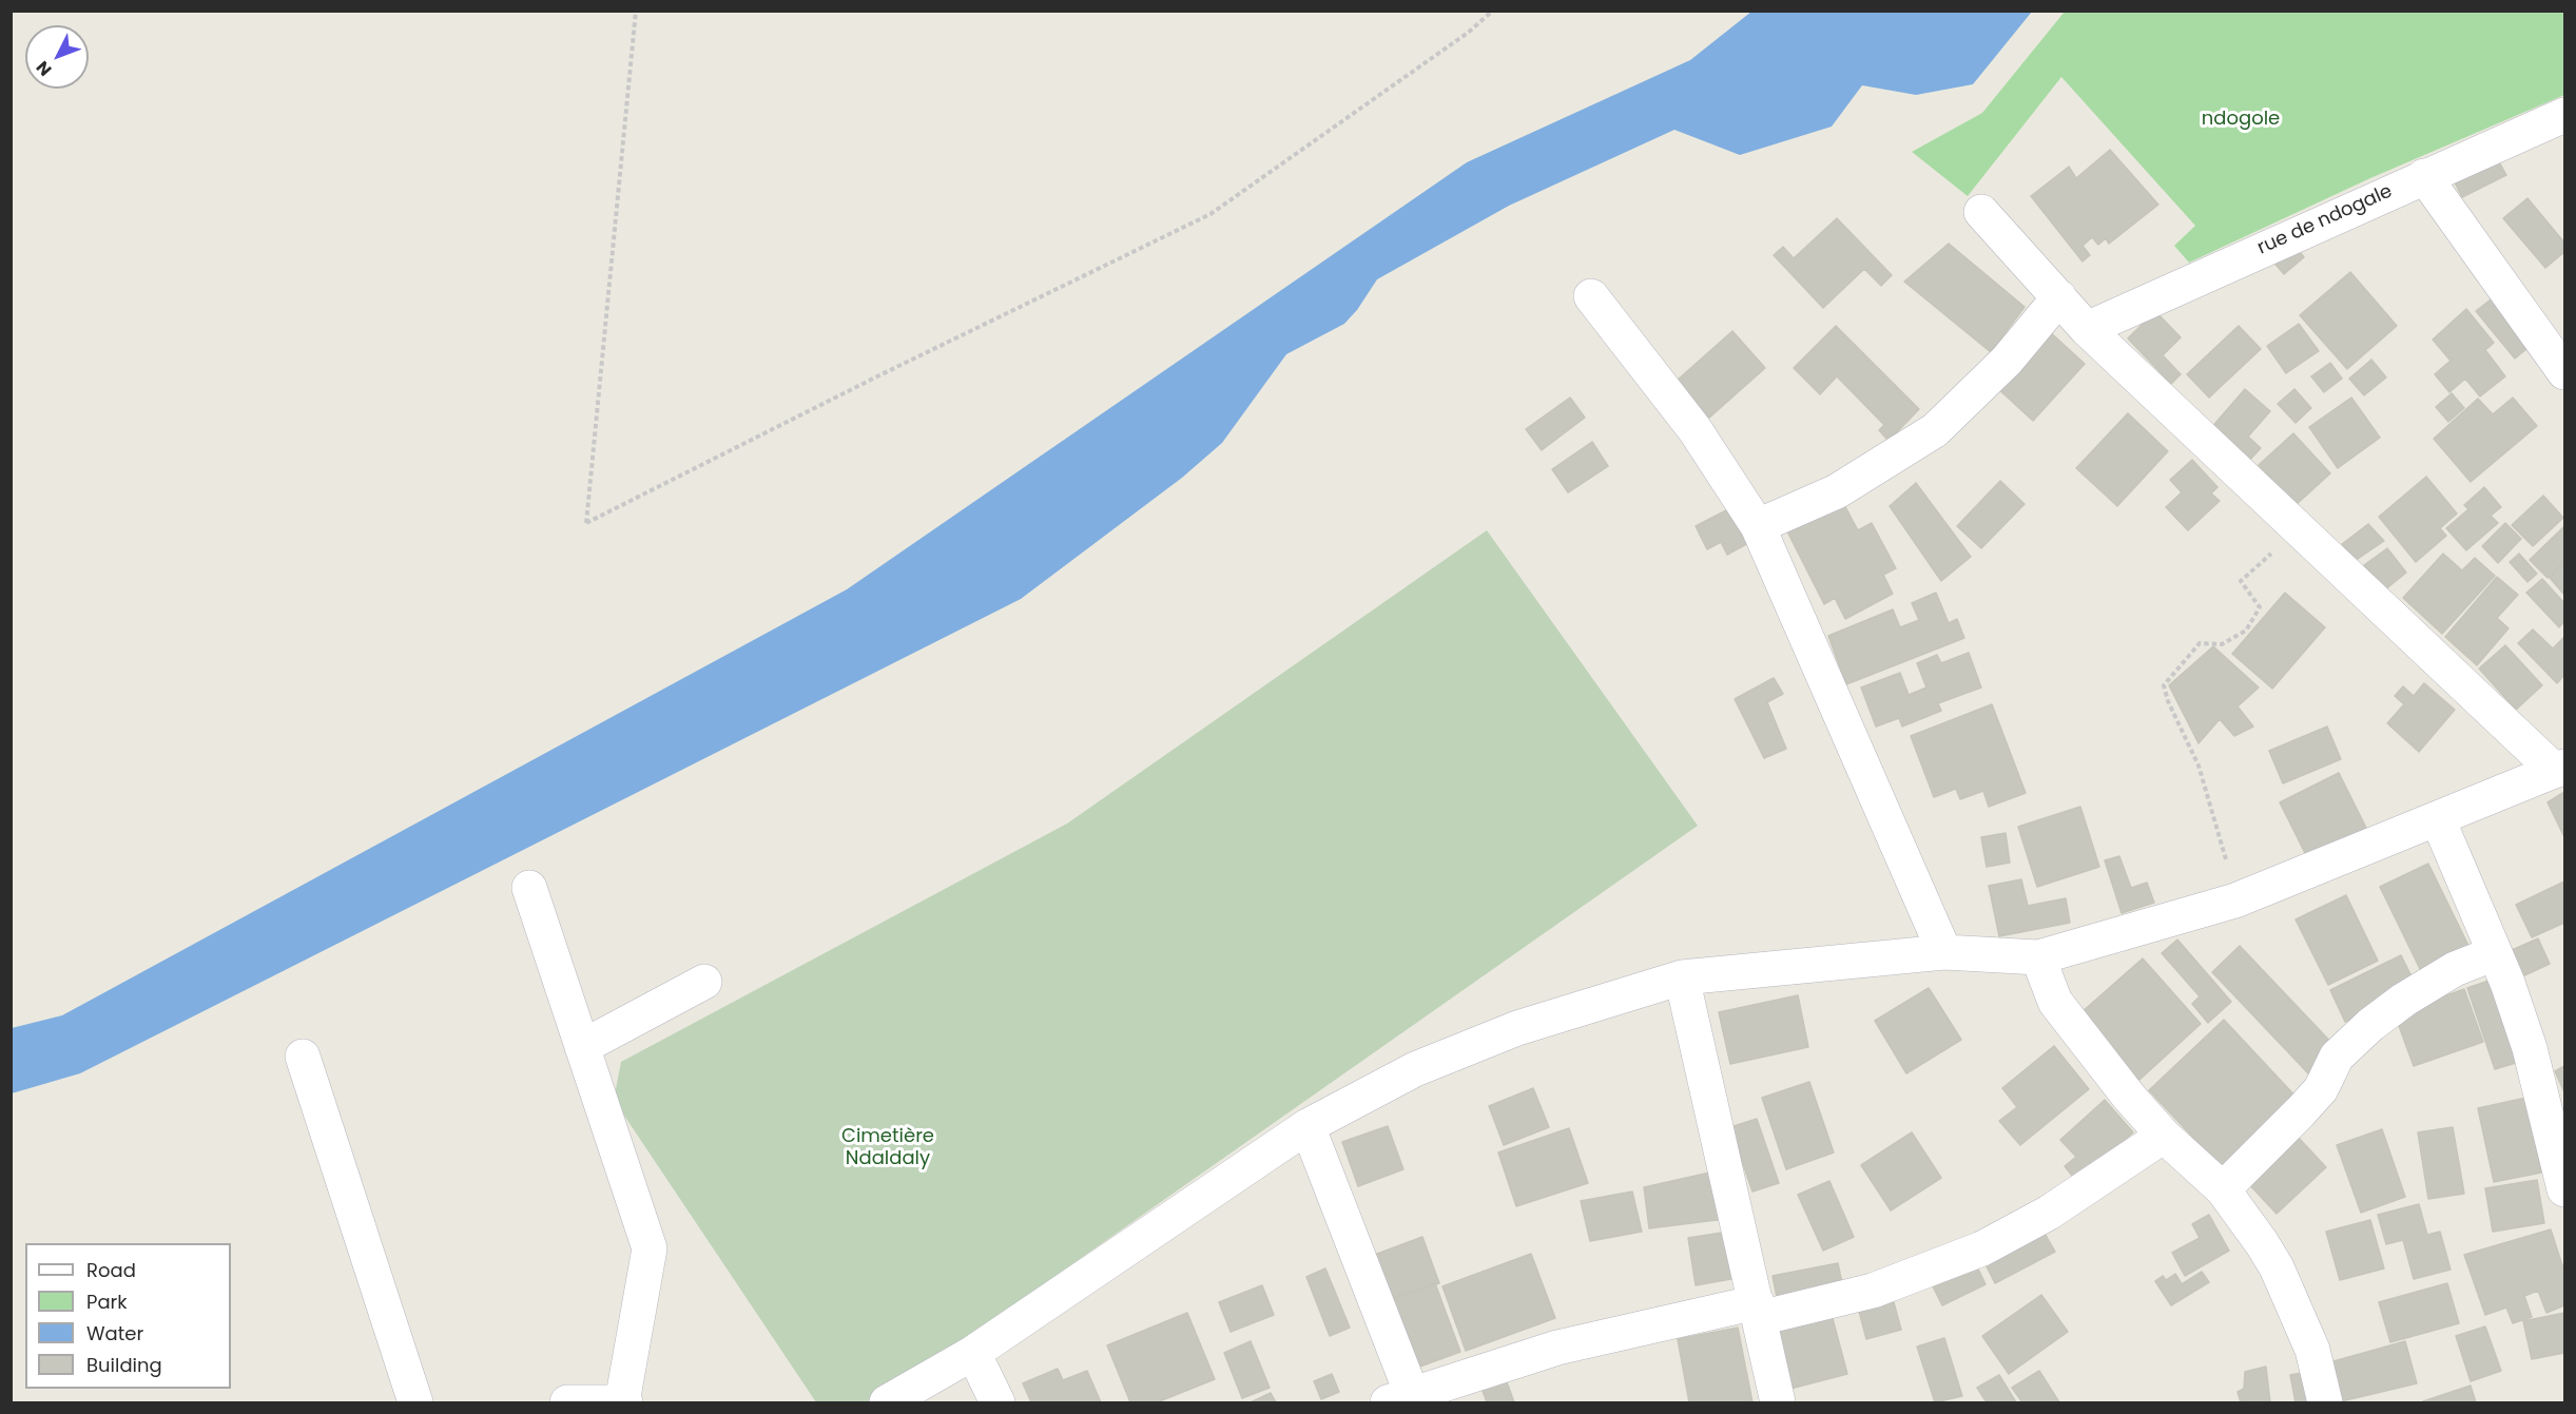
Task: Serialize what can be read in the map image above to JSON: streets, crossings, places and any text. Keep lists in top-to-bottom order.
{
  "streets": {
    "street": ["rue de ndogale"]
  },
  "parks": ["ndogole", "Cimetière Ndaldaly"],
  "legend": [
    "Road",
    "Park",
    "Water",
    "Building"
  ],
  "north": "bottom left"
}
